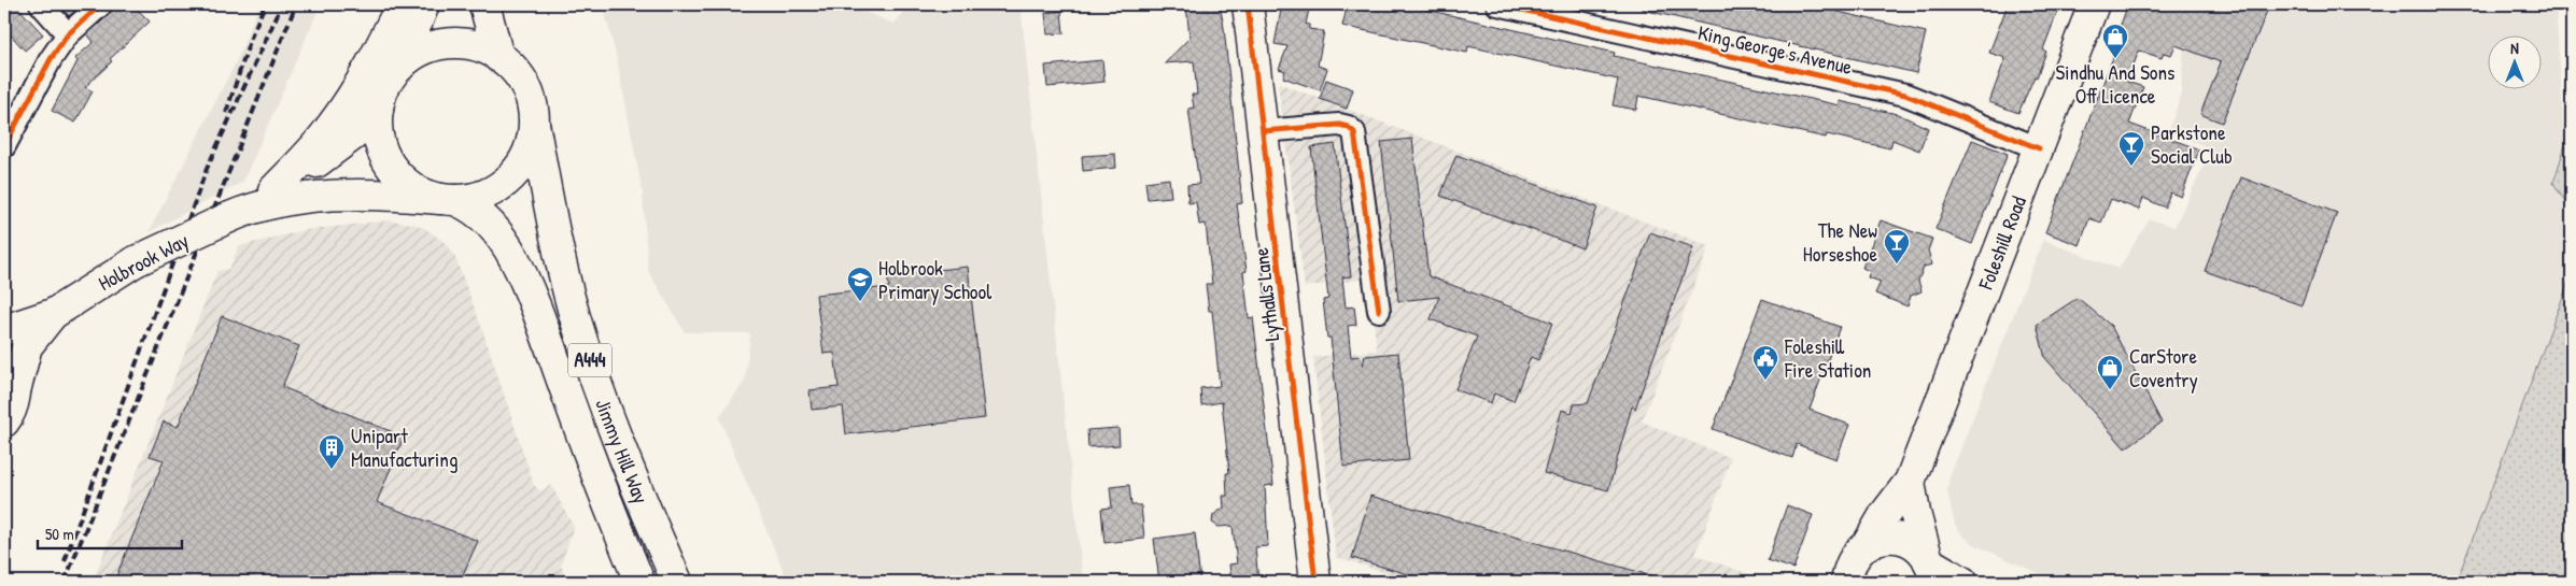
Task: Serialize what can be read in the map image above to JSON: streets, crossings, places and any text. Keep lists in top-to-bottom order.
{
  "streets": {
    "main road": [
      "Foleshill Road",
      "Holbrook Way",
      "Lythalls Lane",
      "A444",
      "Jimmy Hill Way"
    ],
    "street": ["King George's Avenue"]
  },
  "crossings": [
    ["King George's Avenue", "Foleshill Road"],
    ["Holbrook Way", "Jimmy Hill Way"]
  ],
  "places": {
    "shop": ["Sindhu And Sons Off Licence", "CarStore Coventry"],
    "bar": ["Parkstone Social Club", "The New Horseshoe"],
    "school or university": ["Holbrook Primary School"],
    "public building": ["Foleshill Fire Station"],
    "building": ["Unipart Manufacturing"]
  },
  "scale_bar": "50 m",
  "north": "top"
}
